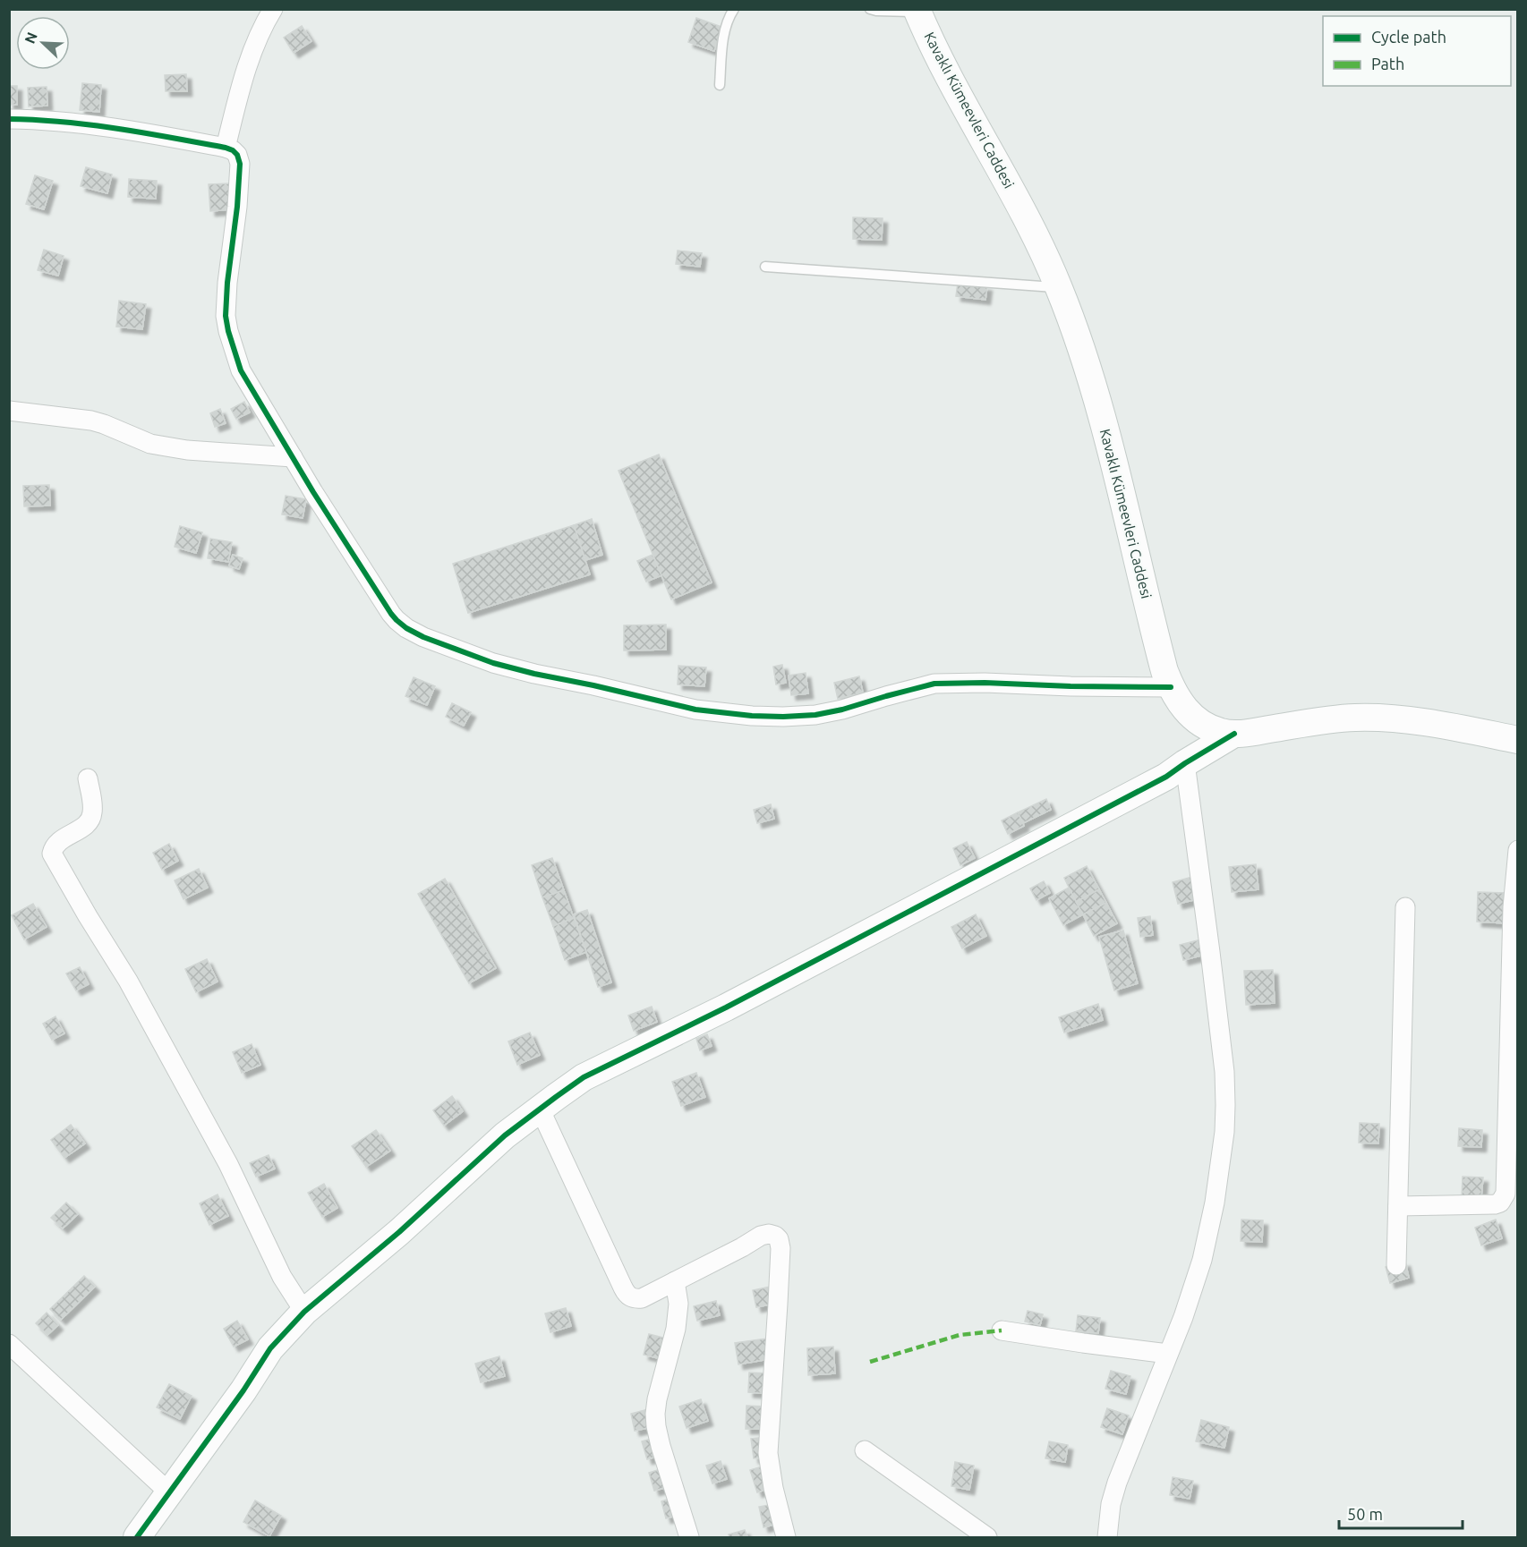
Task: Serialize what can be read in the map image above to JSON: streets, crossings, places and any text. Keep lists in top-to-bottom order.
{
  "streets": {
    "street": ["Kavaklı Kümeevleri Caddesi"]
  },
  "legend": ["Cycle path", "Path"],
  "scale_bar": "50 m",
  "north": "top left"
}
